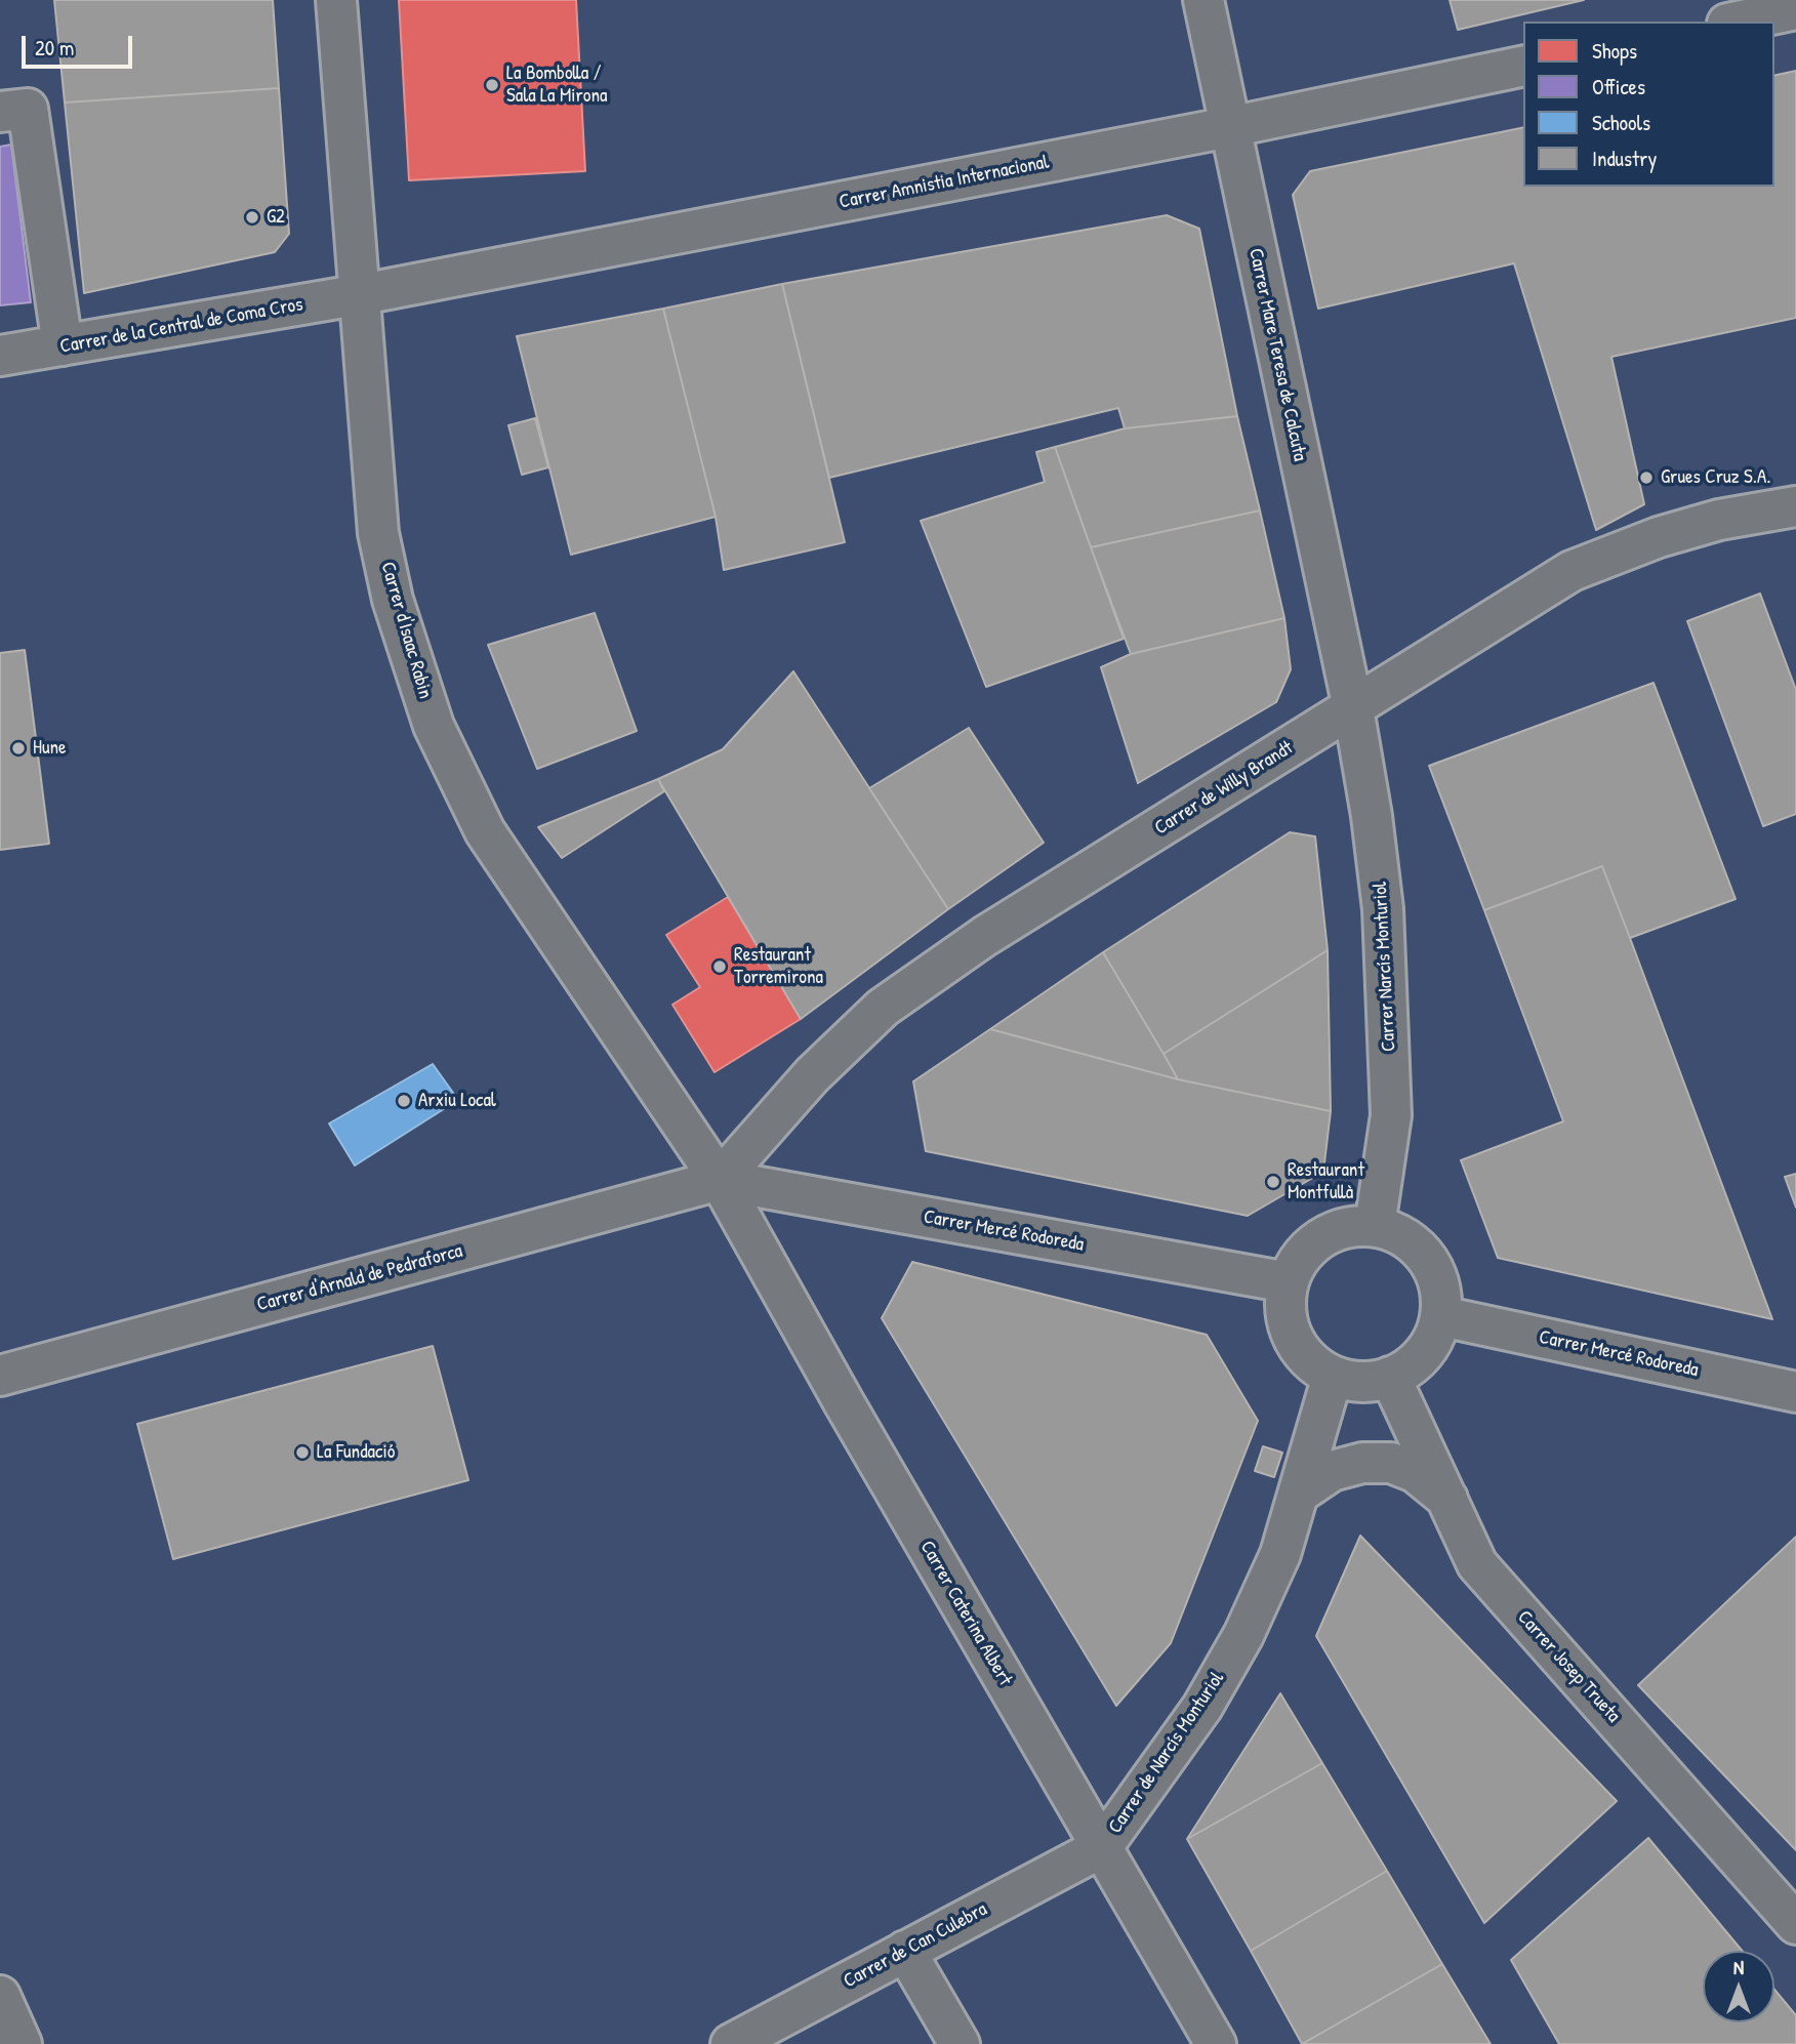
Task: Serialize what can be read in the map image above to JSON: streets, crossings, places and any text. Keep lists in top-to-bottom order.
{
  "streets": {
    "street": [
      "Carrer Amnistia Internacional",
      "Carrer de la Central de Coma Cros",
      "Carrer Mare Teresa de Calcuta",
      "Carrer d'Isaac Rabin",
      "Carrer de Willy Brandt",
      "Carrer Narcís Monturiol",
      "Carrer Mercé Rodoreda",
      "Carrer d'Arnald de Pedraforca",
      "Carrer Caterina Albert",
      "Carrer Josep Trueta",
      "Carrer de Narcís Monturiol",
      "Carrer de Can Culebra"
    ]
  },
  "crossings": [
    ["Carrer Amnistia Internacional", "Carrer de la Central de Coma Cros"],
    ["Carrer Amnistia Internacional", "Carrer Mare Teresa de Calcuta"],
    ["Carrer Amnistia Internacional", "Carrer d'Isaac Rabin"],
    ["Carrer de la Central de Coma Cros", "Carrer d'Isaac Rabin"],
    ["Carrer Mare Teresa de Calcuta", "Carrer de Willy Brandt"],
    ["Carrer Mare Teresa de Calcuta", "Carrer Narcís Monturiol"],
    ["Carrer d'Isaac Rabin", "Carrer de Willy Brandt"],
    ["Carrer d'Isaac Rabin", "Carrer Mercé Rodoreda"],
    ["Carrer d'Isaac Rabin", "Carrer d'Arnald de Pedraforca"],
    ["Carrer d'Isaac Rabin", "Carrer Caterina Albert"],
    ["Carrer de Willy Brandt", "Carrer Narcís Monturiol"],
    ["Carrer de Willy Brandt", "Carrer Mercé Rodoreda"],
    ["Carrer de Willy Brandt", "Carrer d'Arnald de Pedraforca"],
    ["Carrer de Willy Brandt", "Carrer Caterina Albert"],
    ["Carrer Narcís Monturiol", "Carrer Mercé Rodoreda"],
    ["Carrer Narcís Monturiol", "Carrer Josep Trueta"],
    ["Carrer Narcís Monturiol", "Carrer de Narcís Monturiol"],
    ["Carrer Mercé Rodoreda", "Carrer d'Arnald de Pedraforca"],
    ["Carrer Mercé Rodoreda", "Carrer Caterina Albert"],
    ["Carrer Mercé Rodoreda", "Carrer Josep Trueta"],
    ["Carrer Mercé Rodoreda", "Carrer de Narcís Monturiol"],
    ["Carrer d'Arnald de Pedraforca", "Carrer Caterina Albert"],
    ["Carrer Caterina Albert", "Carrer de Narcís Monturiol"],
    ["Carrer Caterina Albert", "Carrer de Can Culebra"],
    ["Carrer Josep Trueta", "Carrer de Narcís Monturiol"],
    ["Carrer de Narcís Monturiol", "Carrer de Can Culebra"]
  ],
  "places": [
    "La Bombolla / Sala La Mirona",
    "G2",
    "Grues Cruz S.A.",
    "Hune",
    "Restaurant Torremirona",
    "Arxiu Local",
    "Restaurant Montfullà",
    "La Fundació"
  ],
  "legend": [
    "Shops",
    "Offices",
    "Schools",
    "Industry"
  ],
  "scale_bar": "20 m",
  "north": "top"
}
